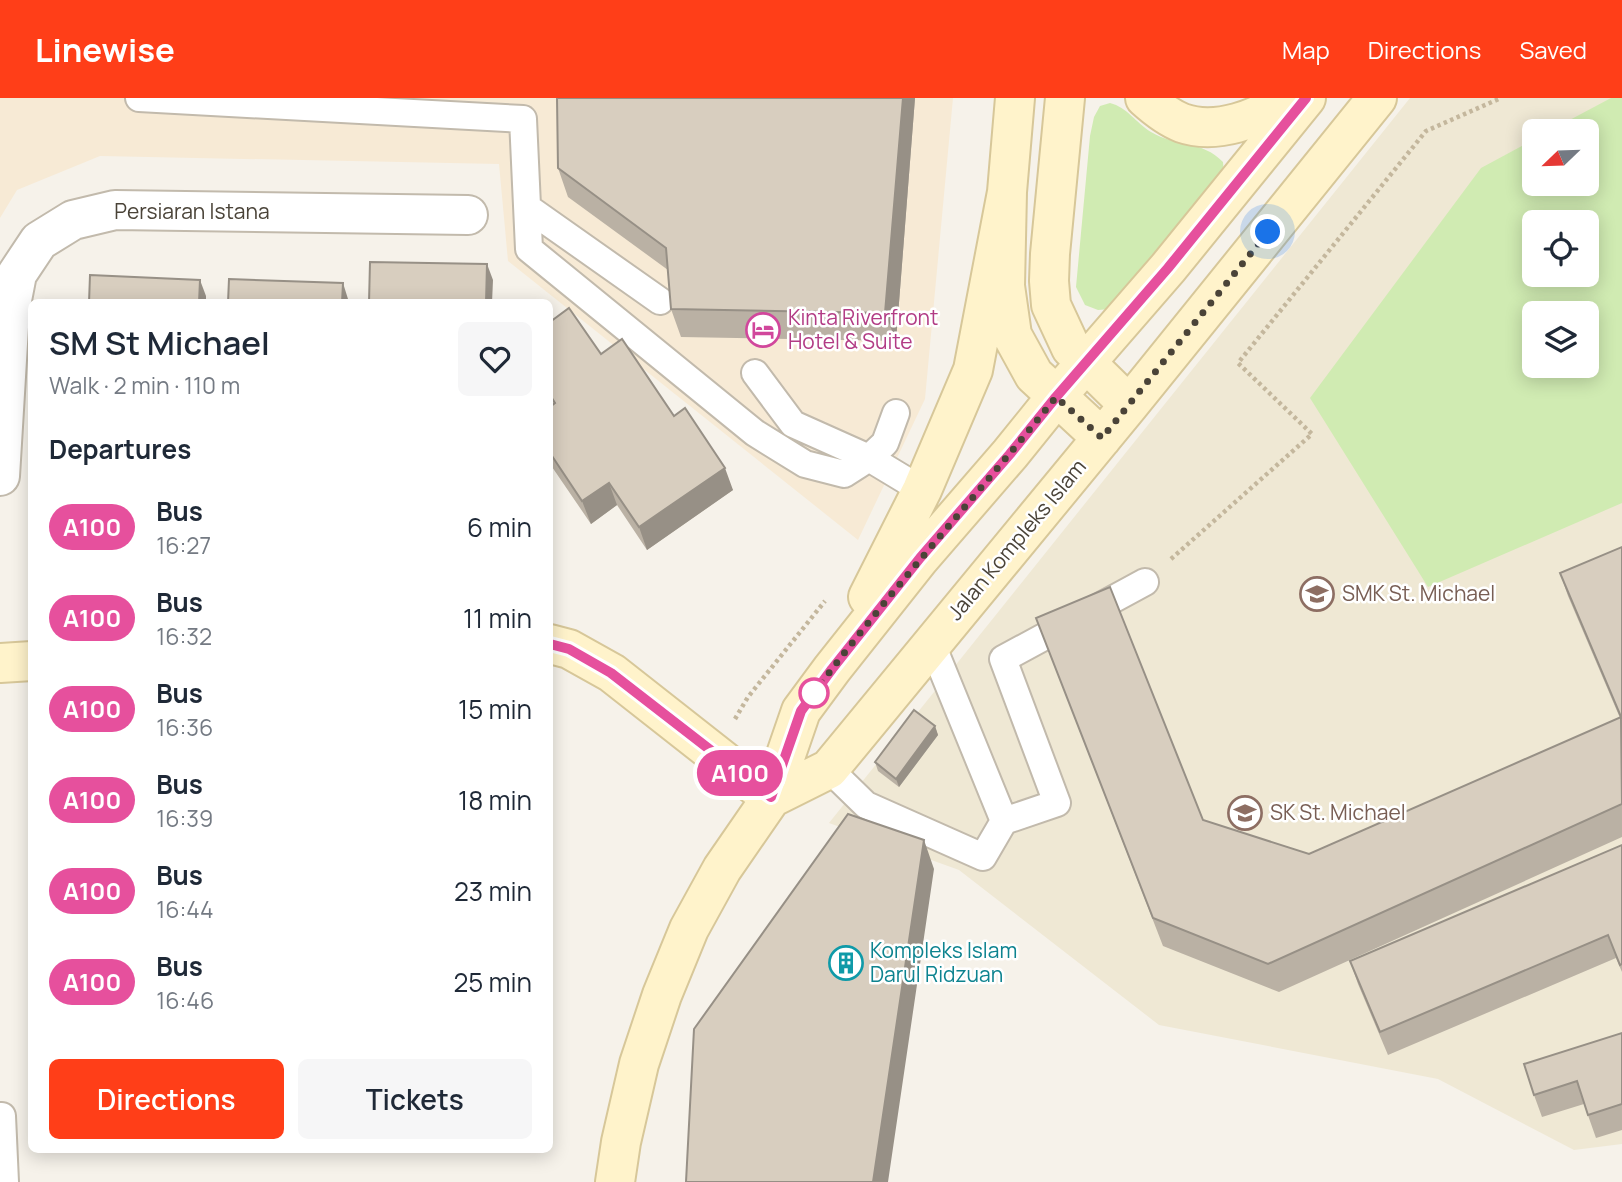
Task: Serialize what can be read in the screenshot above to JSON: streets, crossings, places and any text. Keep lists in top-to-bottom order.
{
  "streets": {
    "main road": ["Jalan Kompleks Islam"],
    "street": ["Persiaran Istana"]
  },
  "places": {
    "hotel": ["Kinta Riverfront Hotel & Suite"],
    "school or university": ["SMK St. Michael", "SK St. Michael"],
    "building": ["Kompleks Islam Darul Ridzuan"]
  },
  "lines": ["bus line A100"],
  "north": "bottom left",
  "page": {
    "header": "Linewise",
    "nav": ["Map", "Directions", "Saved"],
    "on_map": "A100",
    "heading": [
      ["SM St Michael", "Walk · 2 min · 110 m"],
      "Departures"
    ],
    "list": [
      {
        "mark": "A100",
        "name": "Bus",
        "note": "16:27",
        "value": "6 min"
      },
      {
        "mark": "A100",
        "name": "Bus",
        "note": "16:32",
        "value": "11 min"
      },
      {
        "mark": "A100",
        "name": "Bus",
        "note": "16:36",
        "value": "15 min"
      },
      {
        "mark": "A100",
        "name": "Bus",
        "note": "16:39",
        "value": "18 min"
      },
      {
        "mark": "A100",
        "name": "Bus",
        "note": "16:44",
        "value": "23 min"
      },
      {
        "mark": "A100",
        "name": "Bus",
        "note": "16:46",
        "value": "25 min"
      }
    ],
    "buttons": ["Directions", "Tickets"]
  }
}
